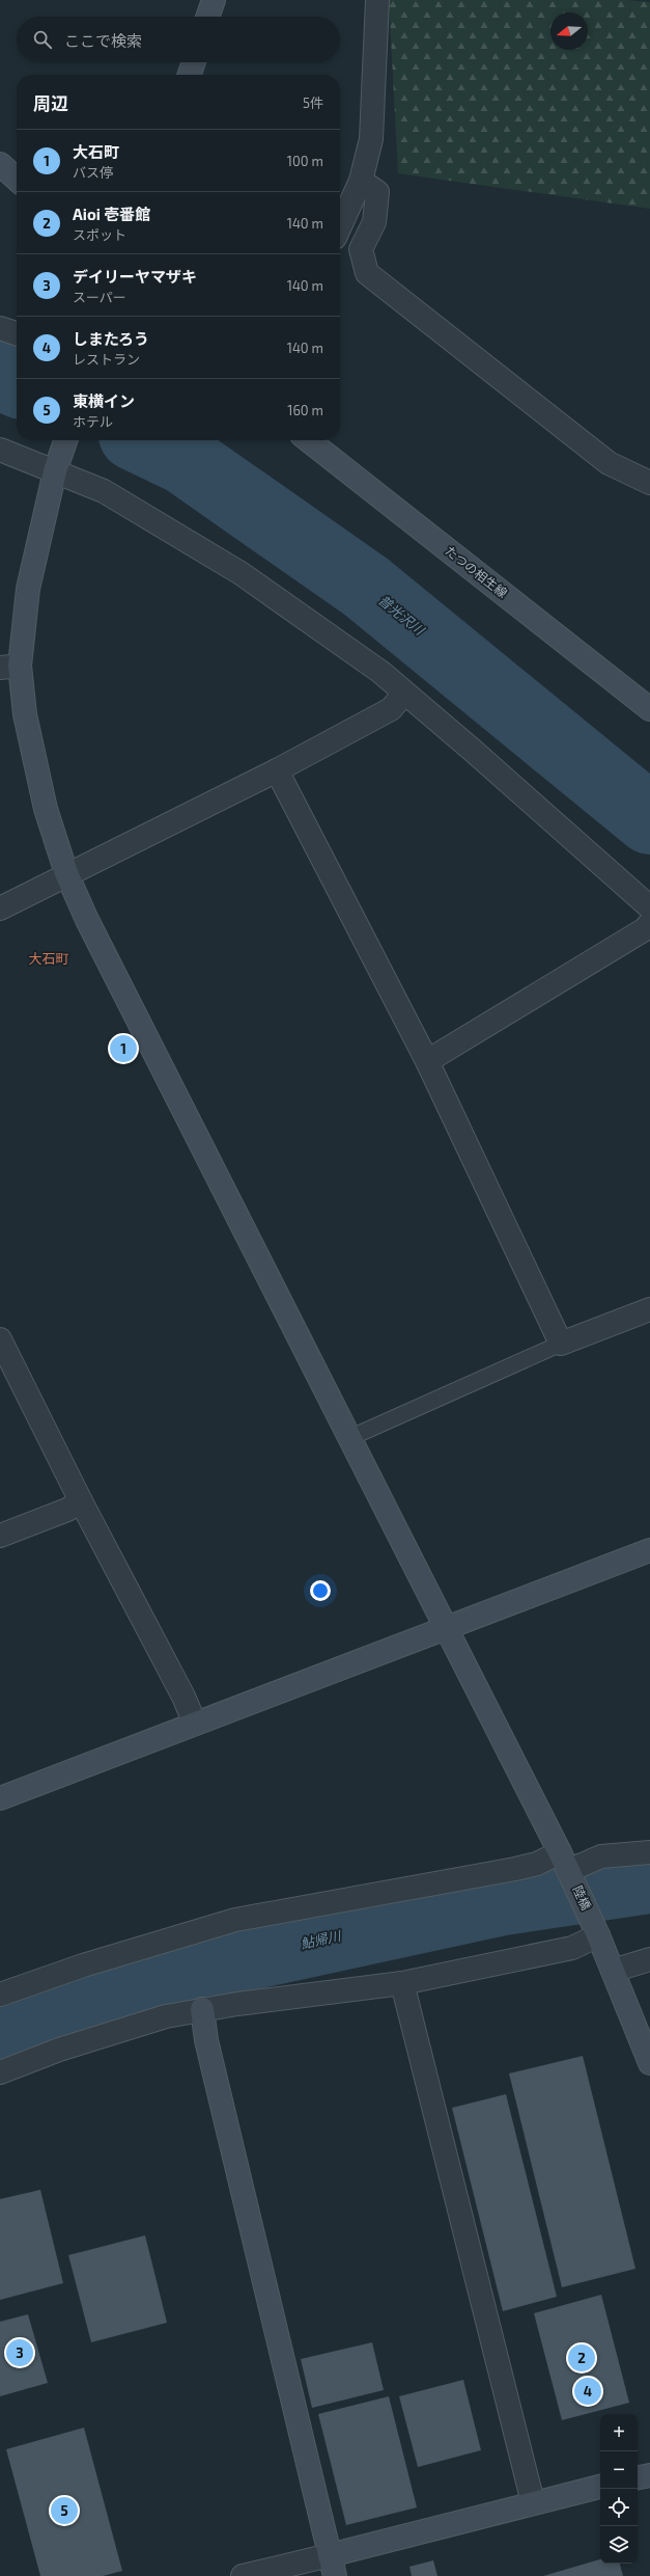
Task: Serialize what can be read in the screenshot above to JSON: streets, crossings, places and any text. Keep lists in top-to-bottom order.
{
  "streets": {
    "street": ["たつの相生線", "陸橋"]
  },
  "districts": ["大石町"],
  "water": ["普光沢川", "鮎帰川"],
  "north": "left",
  "page": {
    "search": "ここで検索",
    "heading": ["周辺", "5件"],
    "list": [
      {
        "mark": "1",
        "name": "大石町",
        "note": "バス停",
        "value": "100 m"
      },
      {
        "mark": "2",
        "name": "Aioi 壱番館",
        "note": "スポット",
        "value": "140 m"
      },
      {
        "mark": "3",
        "name": "デイリーヤマザキ",
        "note": "スーパー",
        "value": "140 m"
      },
      {
        "mark": "4",
        "name": "しまたろう",
        "note": "レストラン",
        "value": "140 m"
      },
      {
        "mark": "5",
        "name": "東横イン",
        "note": "ホテル",
        "value": "160 m"
      }
    ],
    "pins": [
      "1",
      "3",
      "2",
      "4",
      "5"
    ],
    "map_buttons": ["+", "−"]
  }
}
